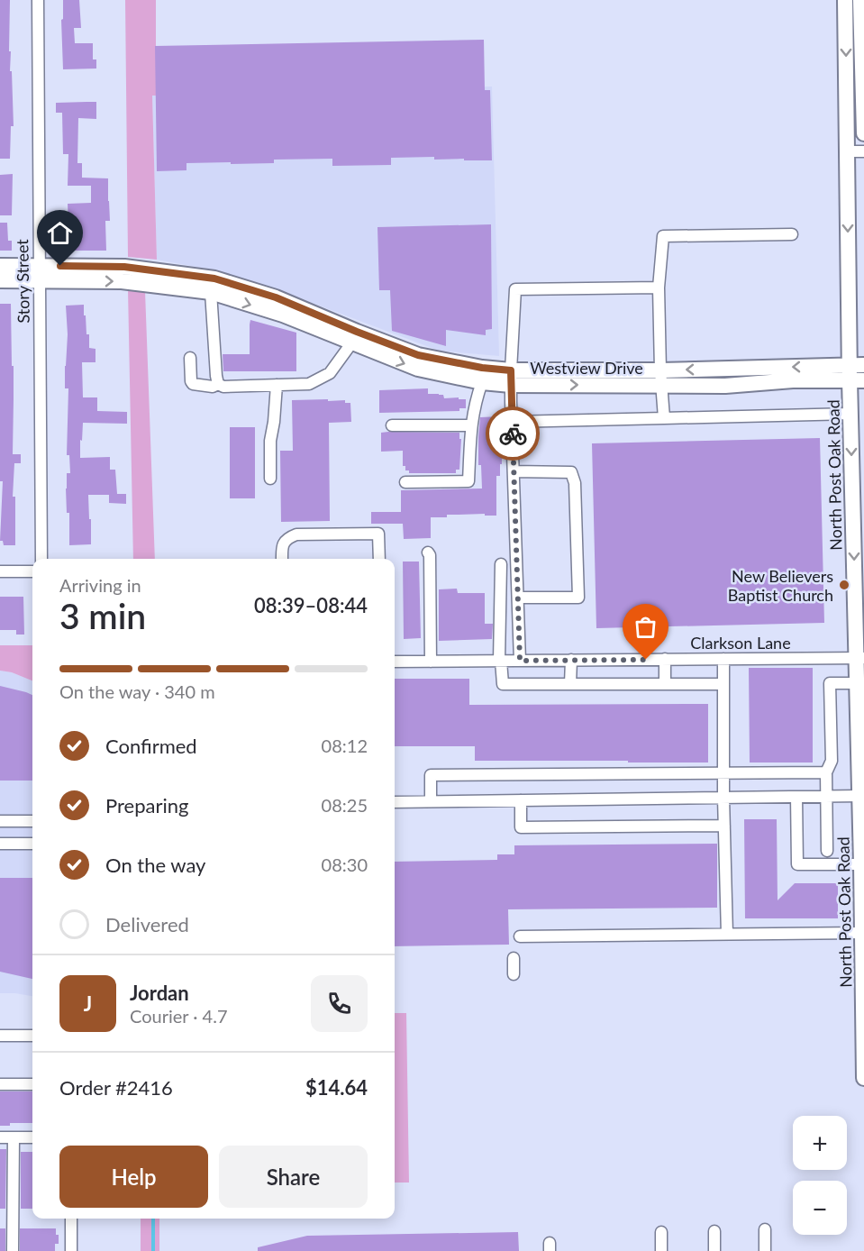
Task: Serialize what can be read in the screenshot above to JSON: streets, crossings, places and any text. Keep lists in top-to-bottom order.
{
  "streets": {
    "main road": ["Westview Drive", "North Post Oak Road"],
    "street": ["Story Street", "Clarkson Lane"]
  },
  "crossings": [
    ["Story Street", "Westview Drive"],
    ["Westview Drive", "North Post Oak Road"],
    ["North Post Oak Road", "Clarkson Lane"]
  ],
  "one_way": ["North Post Oak Road"],
  "places": ["New Believers Baptist Church"],
  "page": {
    "heading": ["3 min", "Arriving in", "08:39–08:44"],
    "panel": [
      "Jordan",
      "Courier · 4.7",
      "Order #2416",
      "$14.64"
    ],
    "bar": "On the way · 340 m",
    "list": [
      ["Confirmed", "08:12"],
      ["Preparing", "08:25"],
      ["On the way", "08:30"],
      "Delivered"
    ],
    "round": "J",
    "map_buttons": ["+", "−"],
    "buttons": ["Help", "Share"]
  }
}
